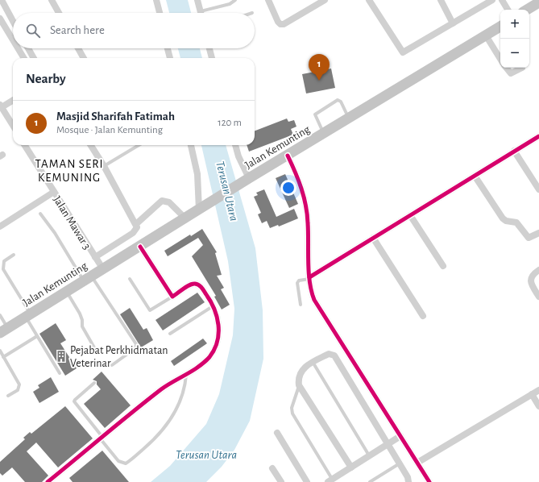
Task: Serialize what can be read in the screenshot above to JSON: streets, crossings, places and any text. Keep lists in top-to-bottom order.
{
  "streets": {
    "main road": ["Jalan Kemunting"],
    "street": ["Jalan Mawar 3"]
  },
  "crossings": [
    ["Jalan Kemunting", "Jalan Mawar 3"]
  ],
  "districts": ["TAMAN SERI KEMUNING"],
  "water": ["Terusan Utara"],
  "places": {
    "building": ["Pejabat Perkhidmatan Veterinar"]
  },
  "page": {
    "map_buttons": ["+", "−"],
    "search": "Search here",
    "pins": "1",
    "heading": "Nearby",
    "list": [
      {
        "mark": "1",
        "name": "Masjid Sharifah Fatimah",
        "note": "Mosque · Jalan Kemunting",
        "value": "120 m"
      }
    ]
  }
}
